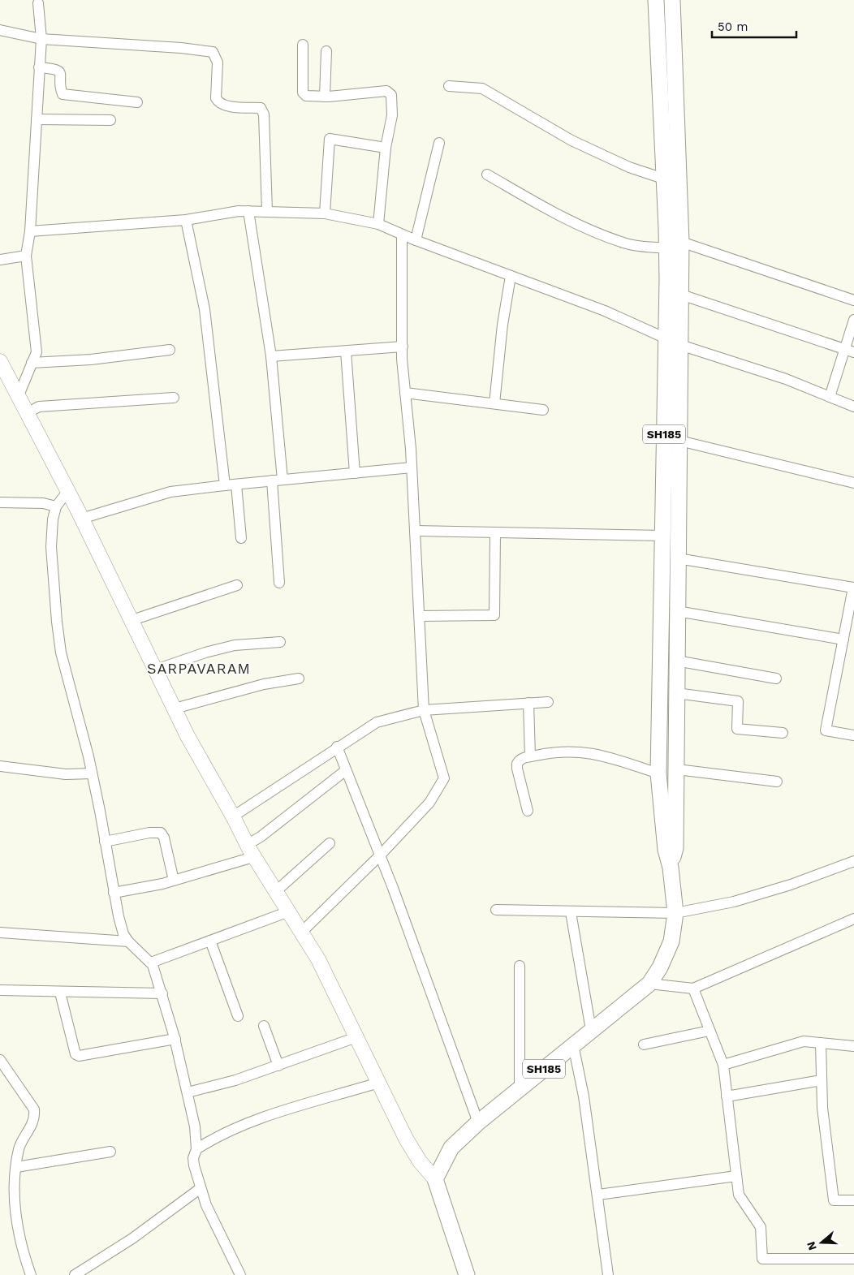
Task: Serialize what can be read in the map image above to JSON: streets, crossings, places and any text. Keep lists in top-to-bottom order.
{
  "streets": {
    "main road": ["SH185"]
  },
  "districts": ["SARPAVARAM"],
  "scale_bar": "50 m",
  "north": "left"
}
